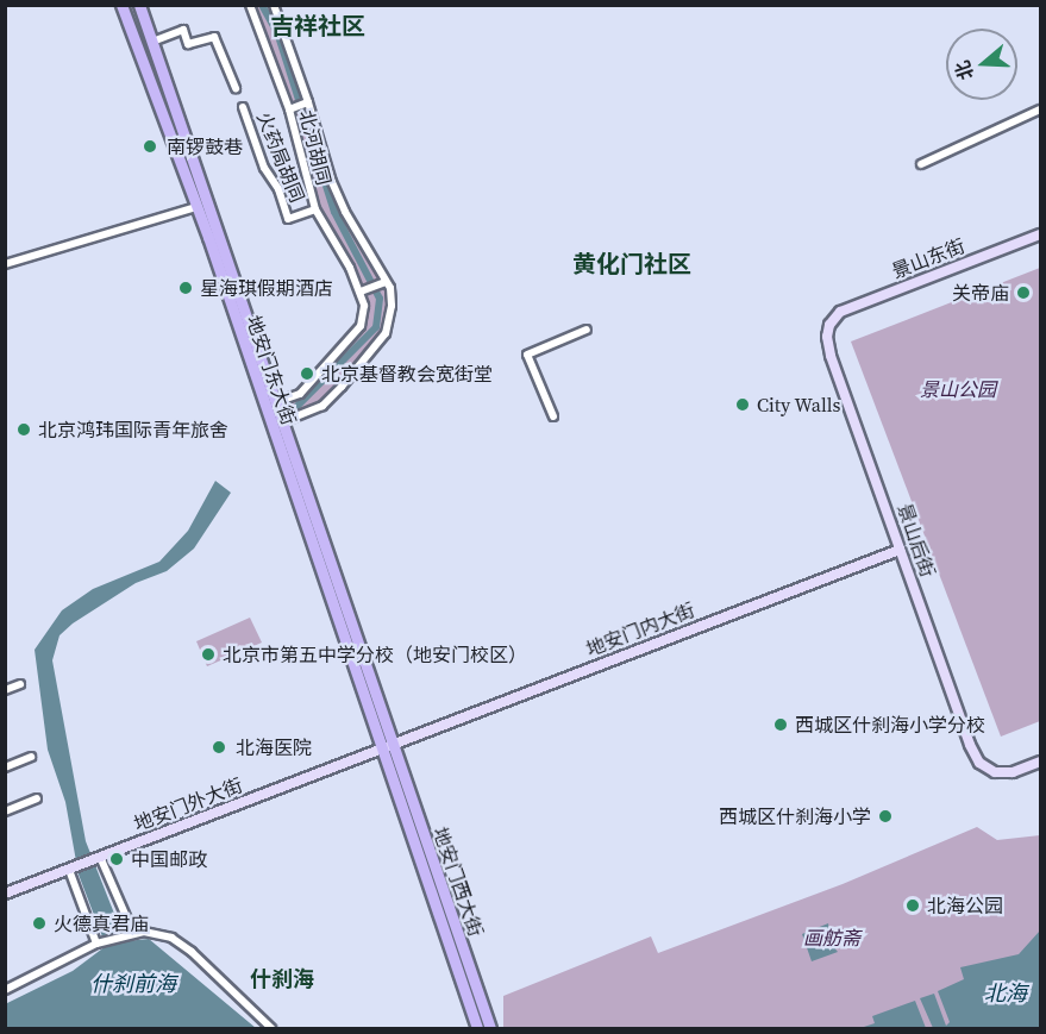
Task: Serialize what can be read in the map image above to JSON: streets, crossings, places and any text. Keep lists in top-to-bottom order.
{
  "streets": {
    "main road": [
      "景山东街",
      "地安门东大街",
      "景山后街",
      "地安门内大街",
      "地安门外大街",
      "地安门西大街"
    ],
    "street": ["北河胡同", "火药局胡同"]
  },
  "crossings": [
    ["北河胡同", "火药局胡同"],
    ["景山东街", "景山后街"],
    ["地安门东大街", "地安门内大街"],
    ["地安门东大街", "地安门外大街"],
    ["地安门东大街", "地安门西大街"],
    ["景山后街", "地安门内大街"],
    ["地安门内大街", "地安门外大街"],
    ["地安门内大街", "地安门西大街"],
    ["地安门外大街", "地安门西大街"]
  ],
  "districts": ["吉祥社区", "黄化门社区", "什刹海"],
  "water": ["什刹前海", "北海"],
  "parks": ["景山公园", "画舫斋"],
  "places": [
    "南锣鼓巷",
    "星海琪假期酒店",
    "关帝庙",
    "北京基督教会宽街堂",
    "City Walls",
    "北京鸿玮国际青年旅舍",
    "北京市第五中学分校（地安门校区）",
    "西城区什刹海小学分校",
    "北海医院",
    "西城区什刹海小学",
    "中国邮政",
    "北海公园",
    "火德真君庙"
  ],
  "north": "left"
}
